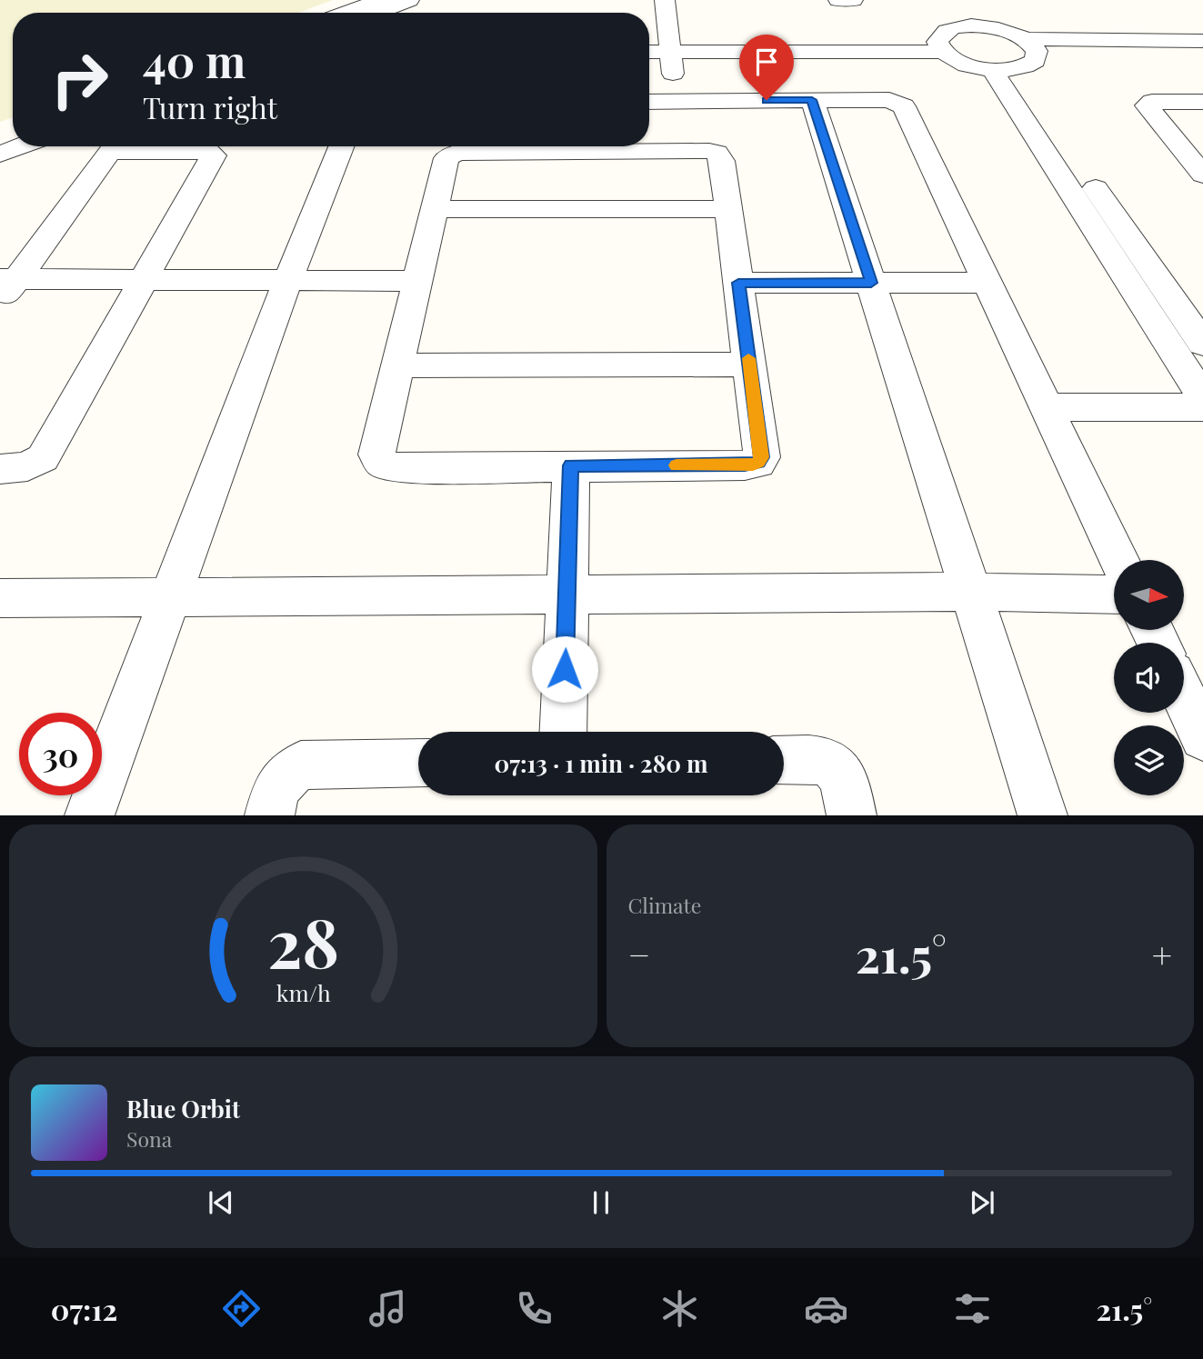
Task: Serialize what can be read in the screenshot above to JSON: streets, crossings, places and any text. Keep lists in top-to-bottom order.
{
  "north": "right",
  "page": {
    "turn": ["40 m", "Turn right"],
    "limit": "30",
    "trip": "07:13 · 1 min · 280 m",
    "tile": "Climate",
    "heat": ["−", "21.5°", "+"],
    "song": ["Blue Orbit", "Sona"],
    "tabs": ["07:12", "21.5°"],
    "gauge": ["28", "km/h"]
  }
}
